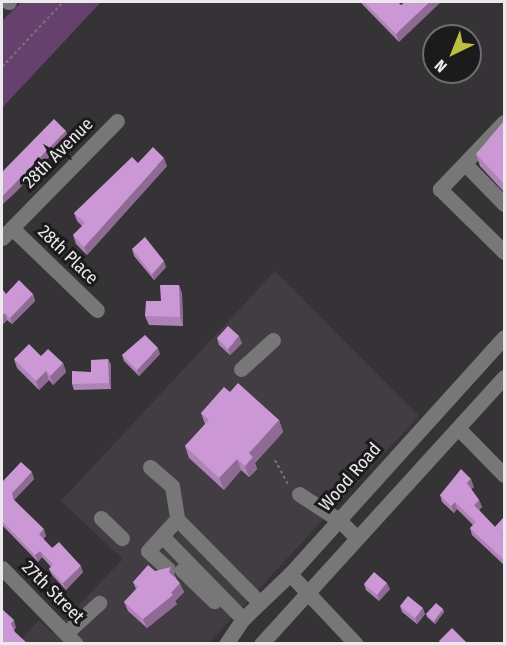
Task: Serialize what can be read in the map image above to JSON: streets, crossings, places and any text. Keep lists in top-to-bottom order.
{
  "streets": {
    "street": [
      "28th Avenue",
      "28th Place",
      "Wood Road",
      "27th Street"
    ]
  },
  "crossings": [
    ["28th Avenue", "28th Place"]
  ],
  "north": "bottom left"
}
